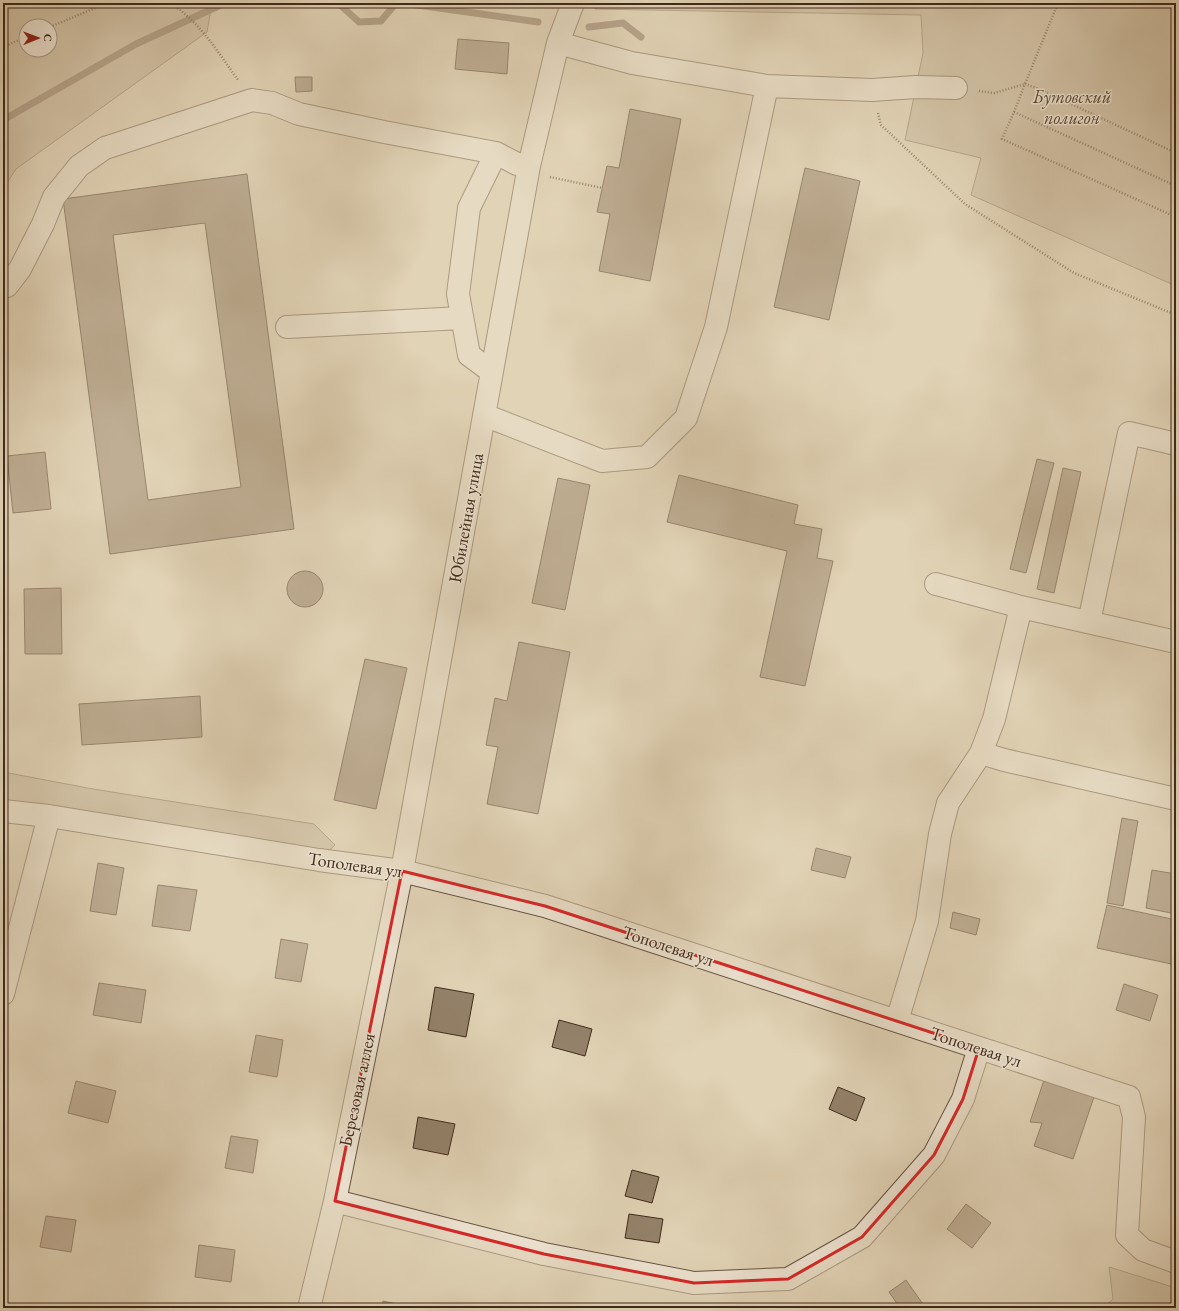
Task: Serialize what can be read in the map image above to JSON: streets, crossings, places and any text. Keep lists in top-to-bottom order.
{
  "streets": {
    "street": ["Юбилейная улица", "Тополевая ул", "Березовая аллея"]
  },
  "crossings": [
    ["Юбилейная улица", "Тополевая ул"],
    ["Юбилейная улица", "Березовая аллея"],
    ["Тополевая ул", "Березовая аллея"]
  ],
  "parks": ["Бутовский полигон"],
  "north": "right"
}
